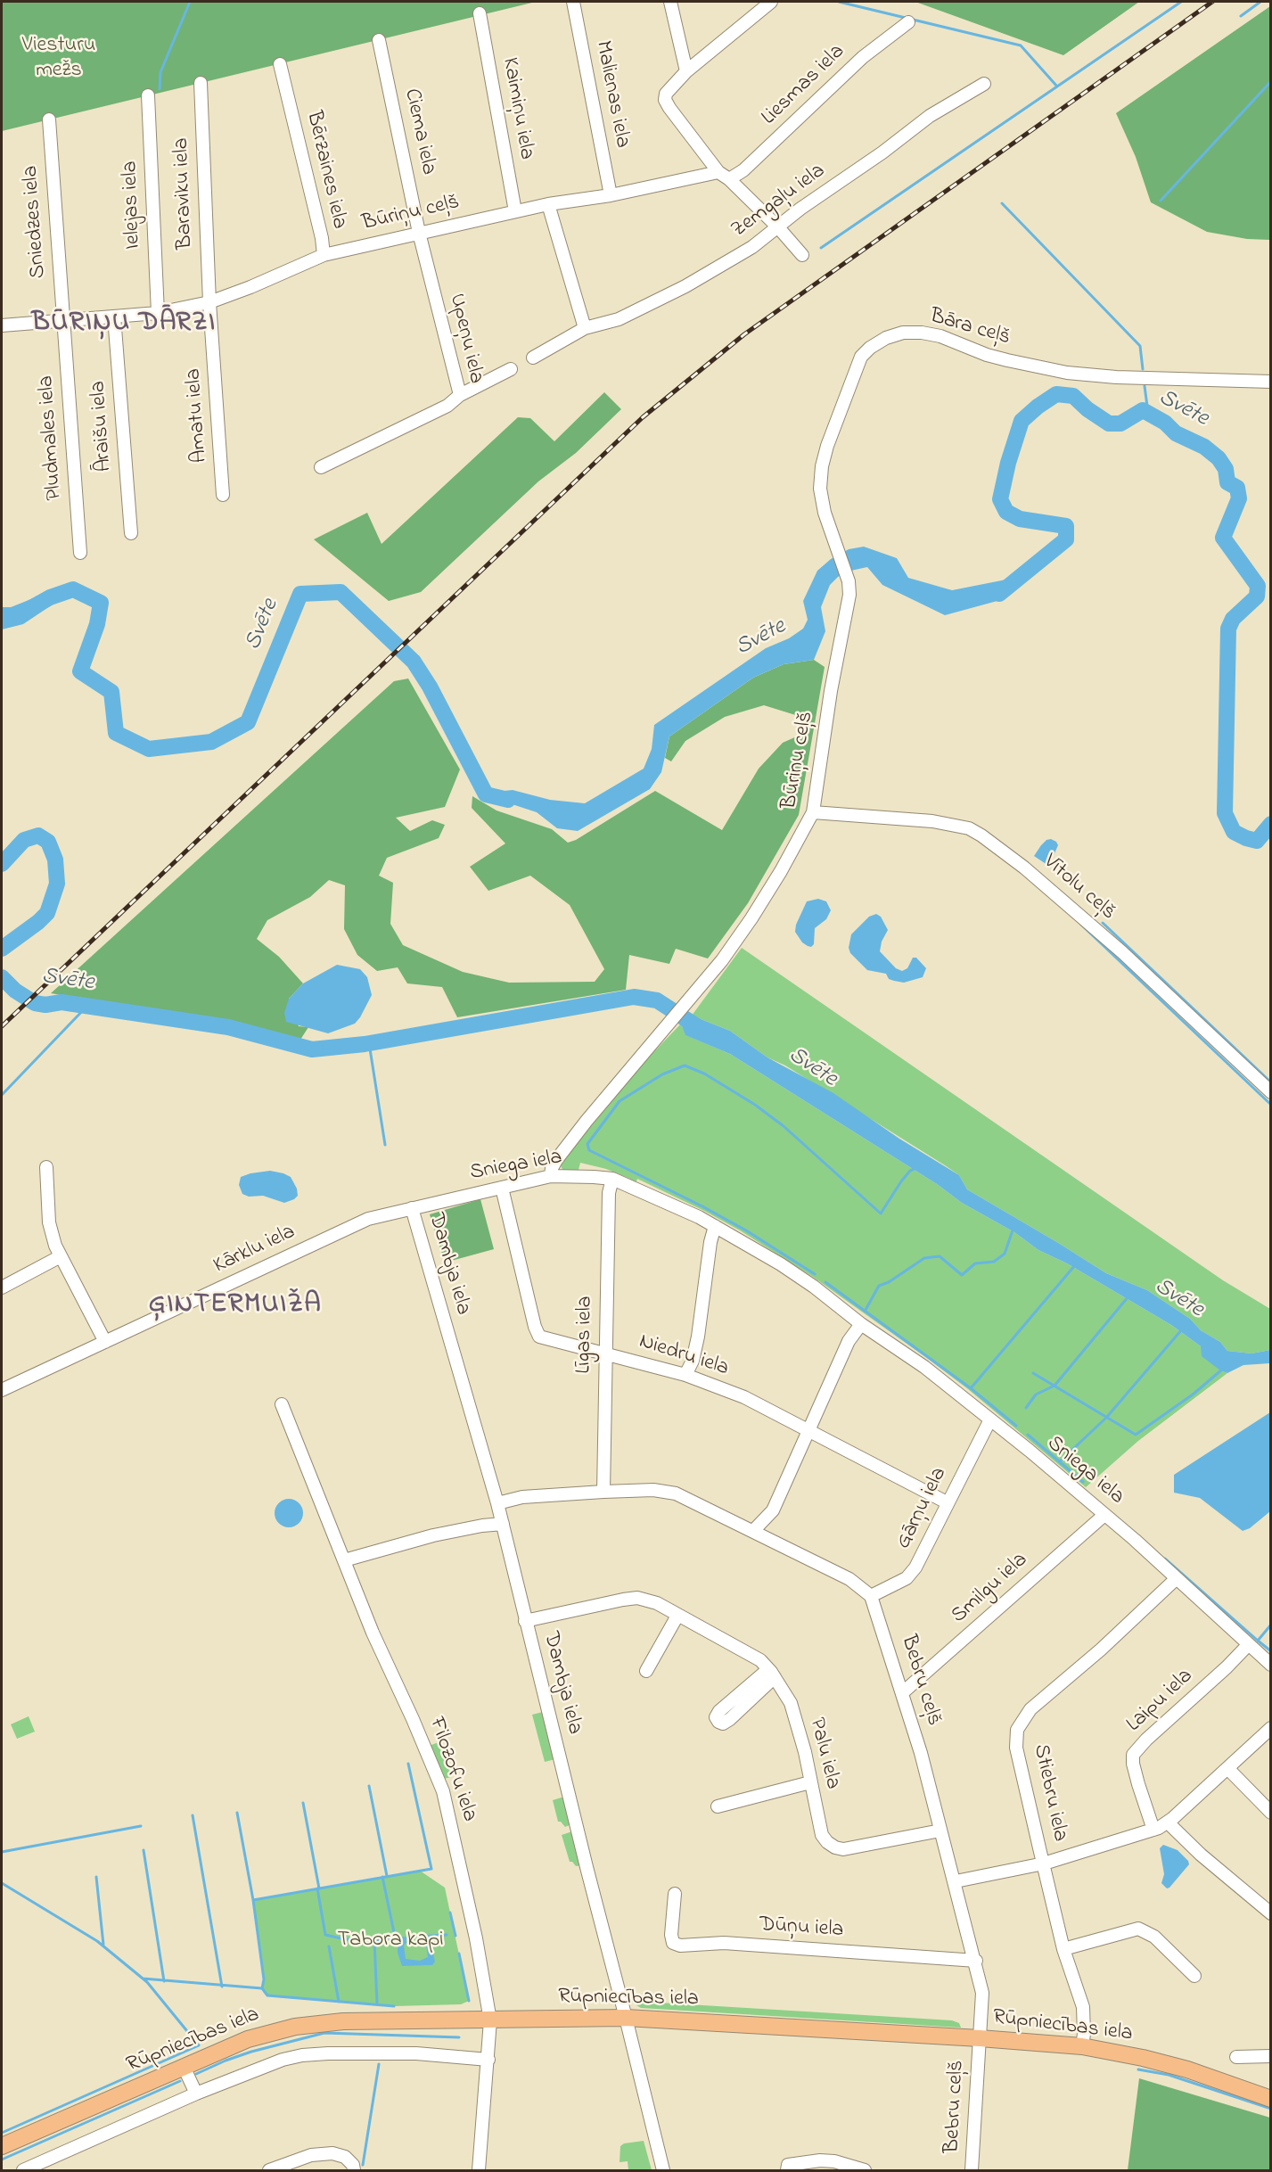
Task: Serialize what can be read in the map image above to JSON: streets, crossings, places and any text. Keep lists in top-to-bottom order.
{
  "streets": {
    "main road": ["Rūpniecības iela"],
    "street": [
      "Liesmas iela",
      "Malienas iela",
      "Kaimiņu iela",
      "Ciema iela",
      "Bērzaines iela",
      "Baraviku iela",
      "Zemgaļu iela",
      "Ielejas iela",
      "Būriņu ceļš",
      "Sniedzes iela",
      "Bāra ceļš",
      "Upeņu iela",
      "Amatu iela",
      "Āraišu iela",
      "Pludmales iela",
      "Vītolu ceļš",
      "Sniega iela",
      "Kārklu iela",
      "Dambja iela",
      "Līgas iela",
      "Niedru iela",
      "Gārņu iela",
      "Smilgu iela",
      "Bebru ceļš",
      "Laipu iela",
      "Palu iela",
      "Filozofu iela",
      "Stiebru iela",
      "Dūņu iela"
    ]
  },
  "crossings": [
    ["Liesmas iela", "Būriņu ceļš"],
    ["Malienas iela", "Būriņu ceļš"],
    ["Kaimiņu iela", "Būriņu ceļš"],
    ["Ciema iela", "Būriņu ceļš"],
    ["Ciema iela", "Upeņu iela"],
    ["Bērzaines iela", "Būriņu ceļš"],
    ["Baraviku iela", "Būriņu ceļš"],
    ["Baraviku iela", "Amatu iela"],
    ["Ielejas iela", "Būriņu ceļš"],
    ["Būriņu ceļš", "Sniedzes iela"],
    ["Būriņu ceļš", "Bāra ceļš"],
    ["Būriņu ceļš", "Upeņu iela"],
    ["Būriņu ceļš", "Amatu iela"],
    ["Būriņu ceļš", "Āraišu iela"],
    ["Būriņu ceļš", "Pludmales iela"],
    ["Būriņu ceļš", "Vītolu ceļš"],
    ["Būriņu ceļš", "Sniega iela"],
    ["Sniedzes iela", "Pludmales iela"],
    ["Sniega iela", "Kārklu iela"],
    ["Sniega iela", "Dambja iela"],
    ["Sniega iela", "Līgas iela"],
    ["Sniega iela", "Niedru iela"],
    ["Sniega iela", "Gārņu iela"],
    ["Sniega iela", "Smilgu iela"],
    ["Sniega iela", "Laipu iela"],
    ["Sniega iela", "Stiebru iela"],
    ["Kārklu iela", "Dambja iela"],
    ["Dambja iela", "Palu iela"],
    ["Dambja iela", "Rūpniecības iela"],
    ["Līgas iela", "Niedru iela"],
    ["Niedru iela", "Gārņu iela"],
    ["Gārņu iela", "Bebru ceļš"],
    ["Smilgu iela", "Bebru ceļš"],
    ["Bebru ceļš", "Palu iela"],
    ["Bebru ceļš", "Dūņu iela"],
    ["Bebru ceļš", "Rūpniecības iela"],
    ["Filozofu iela", "Rūpniecības iela"],
    ["Stiebru iela", "Rūpniecības iela"]
  ],
  "districts": ["BŪRIŅU DĀRZI", "ĢINTERMUIŽA"],
  "water": ["Svēte"],
  "parks": ["Viesturu mežs", "Tabora kapi"]
}
